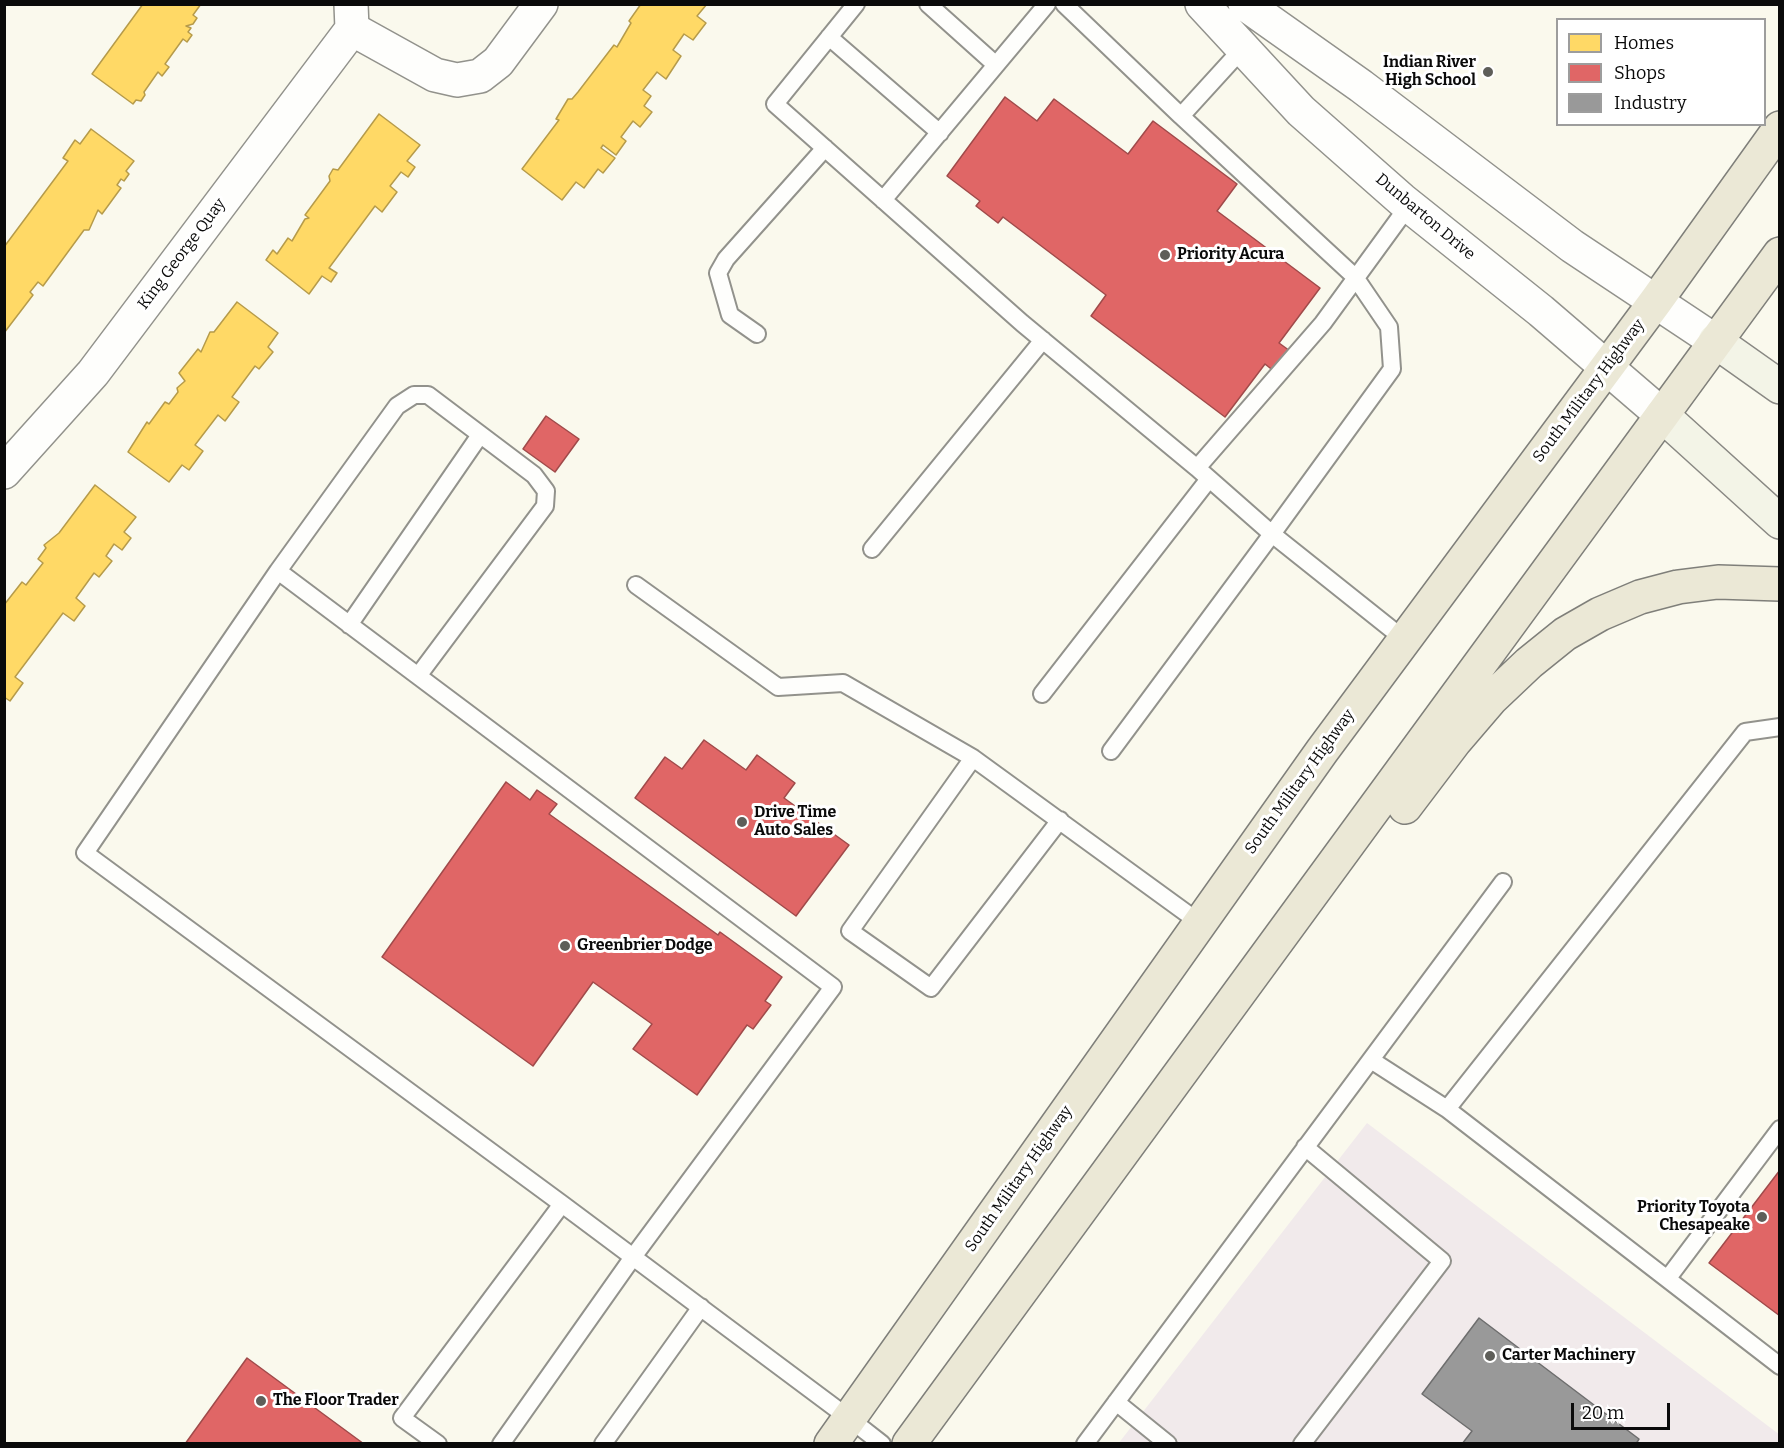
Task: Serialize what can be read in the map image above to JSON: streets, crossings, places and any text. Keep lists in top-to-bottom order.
{
  "streets": {
    "main road": ["South Military Highway"],
    "street": ["Dunbarton Drive", "King George Quay"]
  },
  "crossings": [
    ["Dunbarton Drive", "South Military Highway"]
  ],
  "places": [
    "Indian River High School",
    "Priority Acura",
    "Drive Time Auto Sales",
    "Greenbrier Dodge",
    "Priority Toyota Chesapeake",
    "Carter Machinery",
    "The Floor Trader"
  ],
  "legend": ["Homes", "Shops", "Industry"],
  "scale_bar": "20 m"
}
